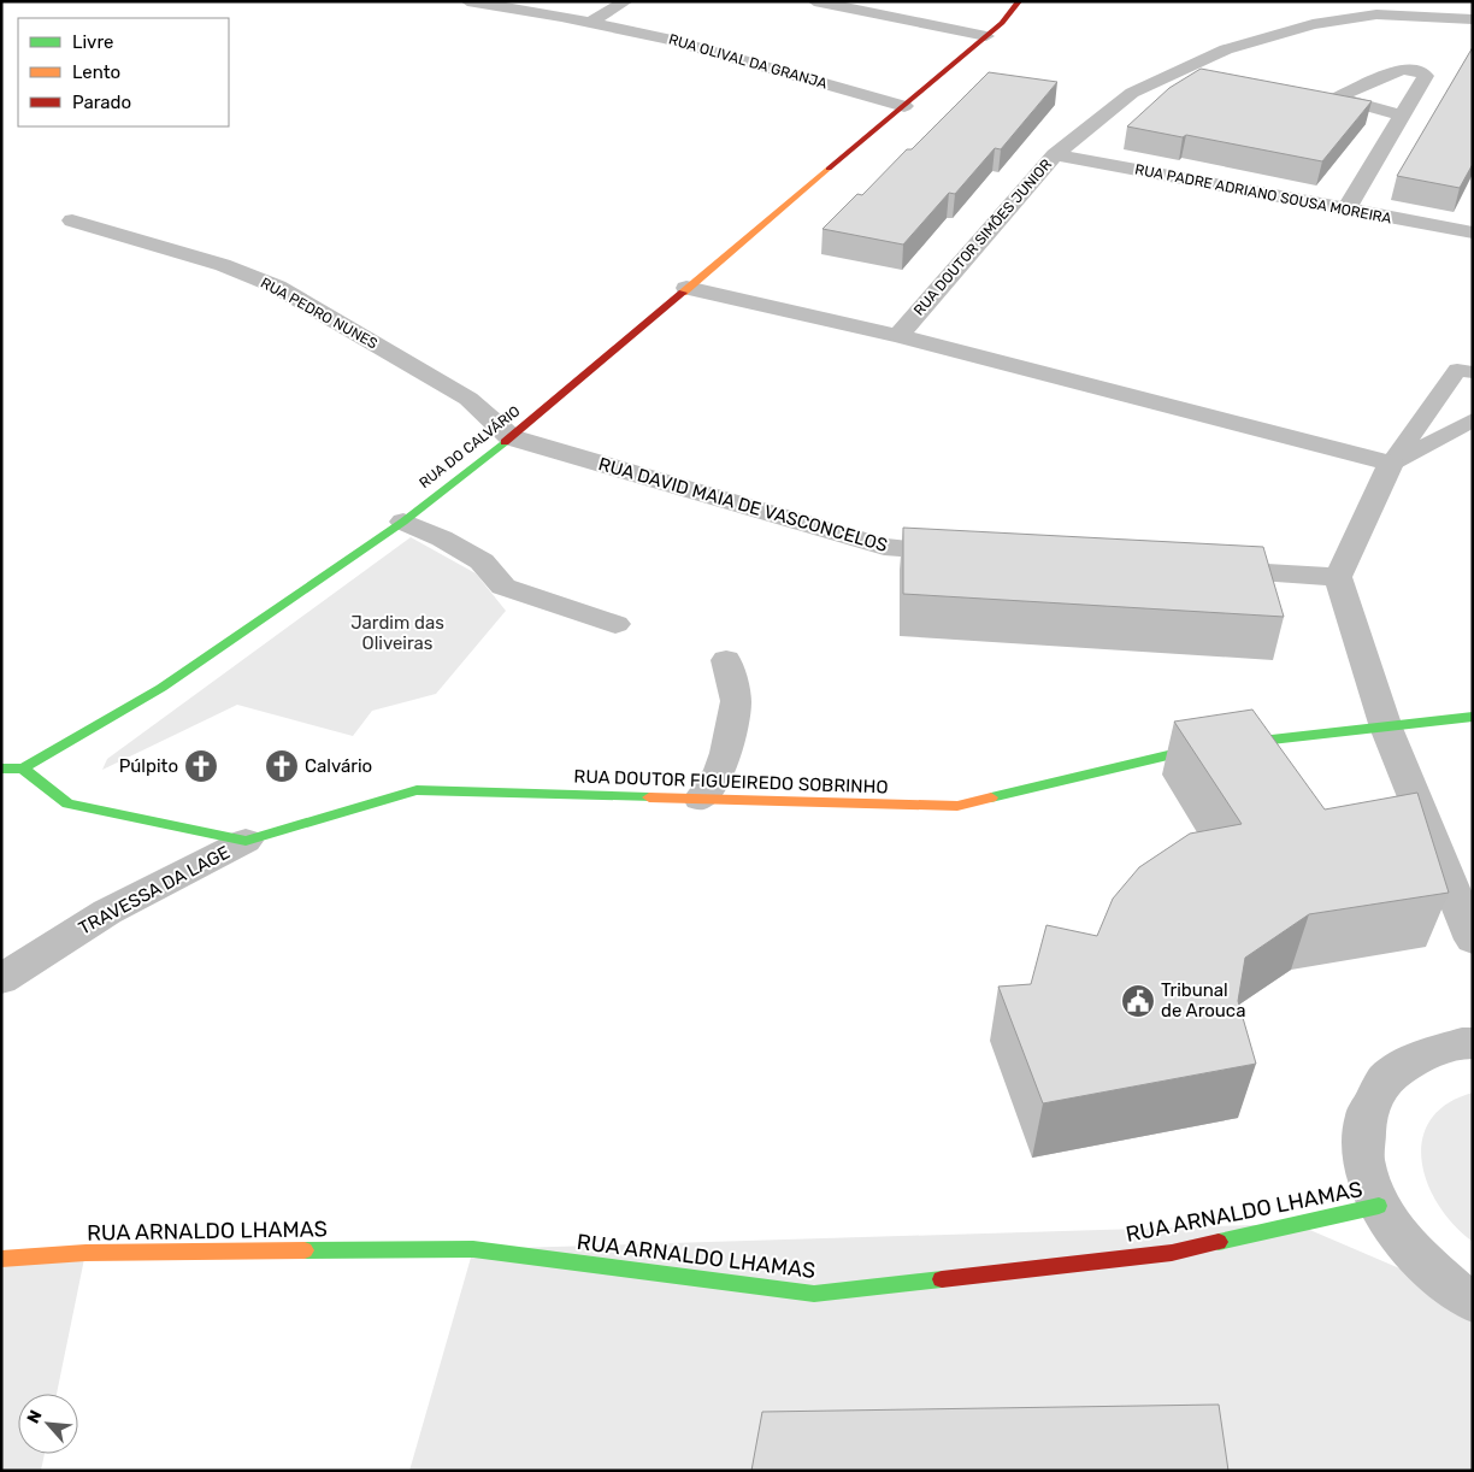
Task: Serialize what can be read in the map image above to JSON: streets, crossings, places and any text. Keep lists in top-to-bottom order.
{
  "streets": {
    "street": [
      "RUA OLIVAL DA GRANJA",
      "RUA PADRE ADRIANO SOUSA MOREIRA",
      "RUA DOUTOR SIMÕES JUNIOR",
      "RUA PEDRO NUNES",
      "RUA DO CALVÁRIO",
      "RUA DAVID MAIA DE VASCONCELOS",
      "RUA DOUTOR FIGUEIREDO SOBRINHO",
      "TRAVESSA DA LAGE",
      "RUA ARNALDO LHAMAS"
    ]
  },
  "crossings": [
    ["RUA OLIVAL DA GRANJA", "RUA DO CALVÁRIO"],
    ["RUA PADRE ADRIANO SOUSA MOREIRA", "RUA DOUTOR SIMÕES JUNIOR"],
    ["RUA PEDRO NUNES", "RUA DO CALVÁRIO"],
    ["RUA PEDRO NUNES", "RUA DAVID MAIA DE VASCONCELOS"],
    ["RUA DO CALVÁRIO", "RUA DAVID MAIA DE VASCONCELOS"],
    ["RUA DO CALVÁRIO", "RUA DOUTOR FIGUEIREDO SOBRINHO"],
    ["RUA DOUTOR FIGUEIREDO SOBRINHO", "TRAVESSA DA LAGE"]
  ],
  "parks": ["Jardim das Oliveiras"],
  "places": {
    "church": ["Púlpito", "Calvário"],
    "public building": ["Tribunal de Arouca"]
  },
  "legend": ["Livre", "Lento", "Parado"],
  "north": "top left"
}
